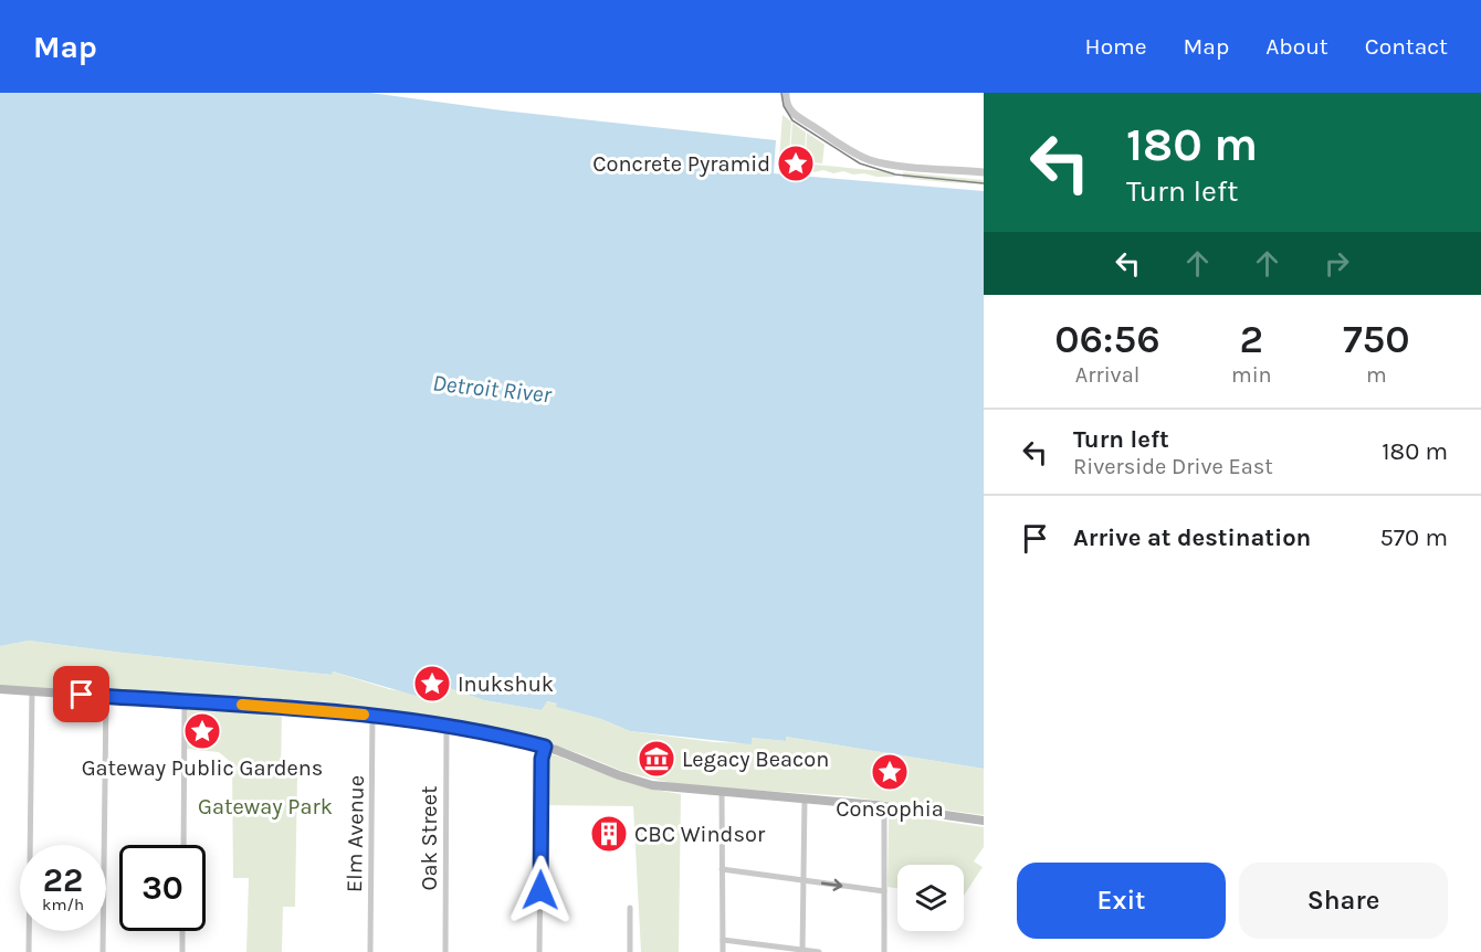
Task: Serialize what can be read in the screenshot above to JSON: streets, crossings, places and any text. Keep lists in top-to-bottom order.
{
  "streets": {
    "street": ["Elm Avenue", "Oak Street"]
  },
  "water": ["Detroit River"],
  "parks": ["Gateway Park"],
  "places": {
    "place": [
      "Concrete Pyramid",
      "Inukshuk",
      "Gateway Public Gardens",
      "Consophia"
    ],
    "museum": ["Legacy Beacon"],
    "building": ["CBC Windsor"]
  },
  "page": {
    "header": "Map",
    "nav": [
      "Home",
      "Map",
      "About",
      "Contact"
    ],
    "turn": ["180 m", "Turn left"],
    "eta": [
      "06:56",
      "Arrival",
      "2",
      "min",
      "750",
      "m"
    ],
    "list": [
      {
        "name": "Turn left",
        "note": "Riverside Drive East",
        "value": "180 m"
      },
      {
        "name": "Arrive at destination",
        "value": "570 m"
      }
    ],
    "speed": "22 km/h",
    "limit": "30",
    "buttons": ["Exit", "Share"]
  }
}
